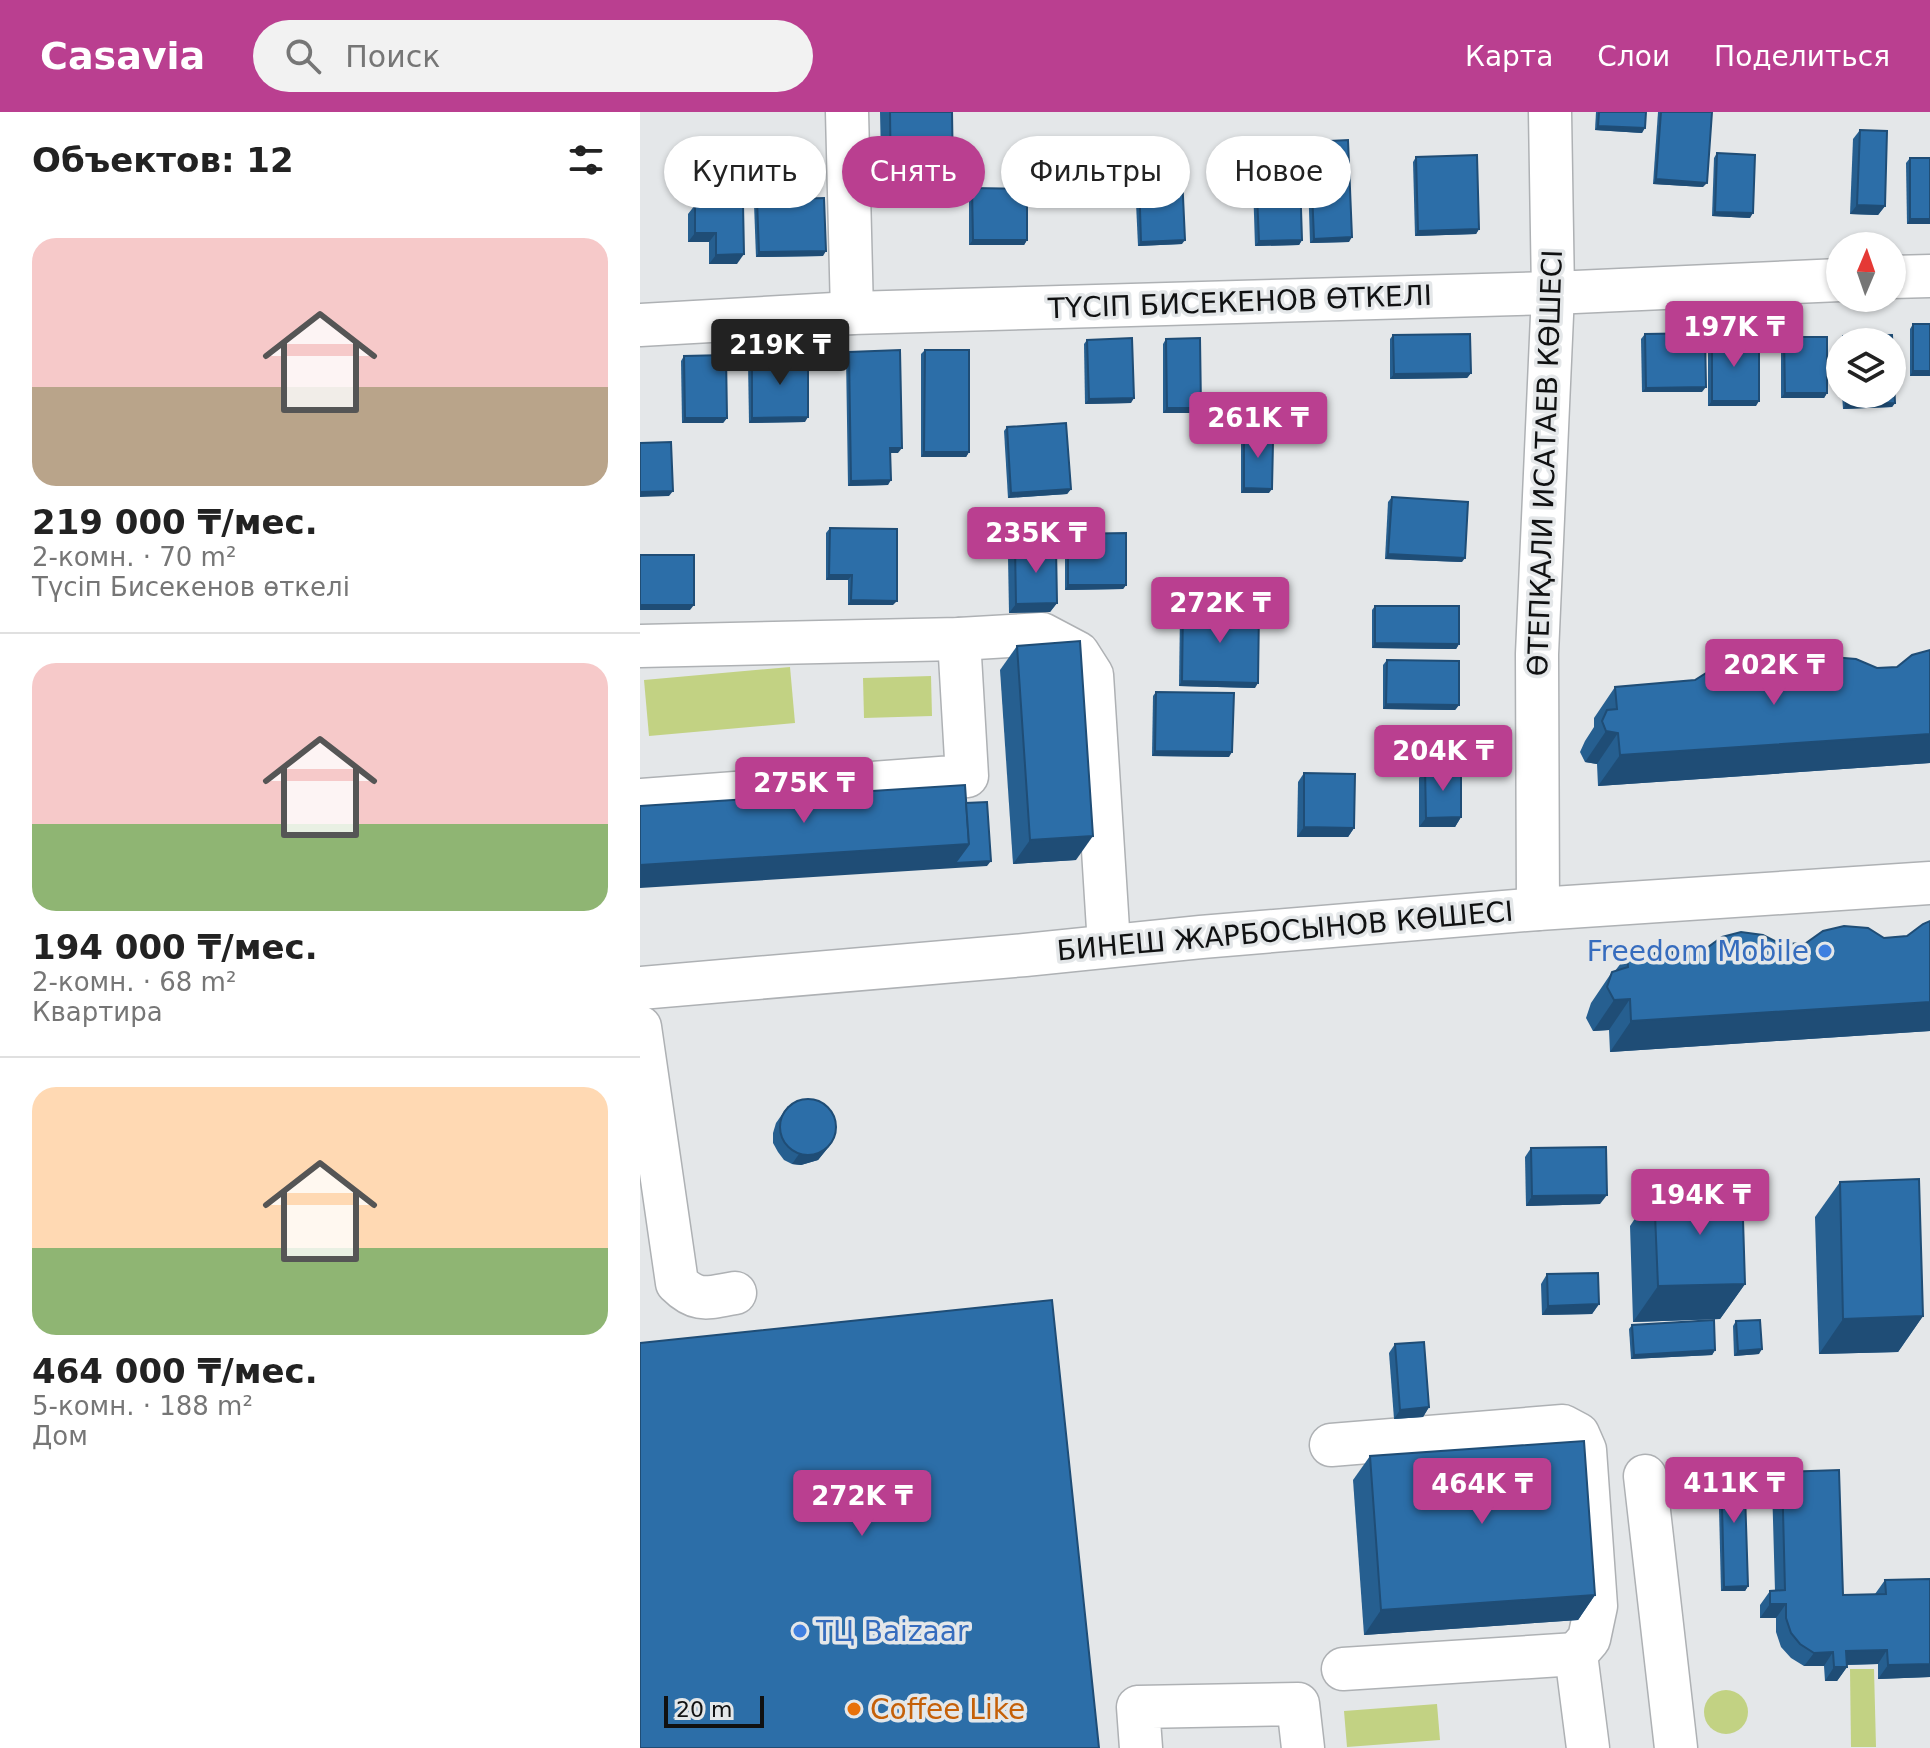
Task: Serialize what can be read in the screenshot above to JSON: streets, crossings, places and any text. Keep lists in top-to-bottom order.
{
  "streets": {
    "street": ["ТҮСІП БИСЕКЕНОВ ӨТКЕЛІ", "ӨТЕПҚАЛИ ИСАТАЕВ КӨШЕСІ", "БИНЕШ ЖАРБОСЫНОВ КӨШЕСІ"]
  },
  "crossings": [
    ["ТҮСІП БИСЕКЕНОВ ӨТКЕЛІ", "ӨТЕПҚАЛИ ИСАТАЕВ КӨШЕСІ"],
    ["ӨТЕПҚАЛИ ИСАТАЕВ КӨШЕСІ", "БИНЕШ ЖАРБОСЫНОВ КӨШЕСІ"]
  ],
  "places": ["Freedom Mobile", "ТЦ Baizaar", "Coffee Like"],
  "scale_bar": "20 m",
  "north": "top",
  "page": {
    "header": "Casavia",
    "search": "Поиск",
    "nav": ["Карта", "Слои", "Поделиться"],
    "heading": "Объектов: 12",
    "chip": [
      "Купить",
      "Снять",
      "Фильтры",
      "Новое"
    ],
    "list": [
      {
        "name": "219 000 ₸/мес.",
        "note": "2-комн. · 70 m² · Түсіп Бисекенов өткелі"
      },
      {
        "name": "194 000 ₸/мес.",
        "note": "2-комн. · 68 m² · Квартира"
      },
      {
        "name": "464 000 ₸/мес.",
        "note": "5-комн. · 188 m² · Дом"
      }
    ],
    "price": [
      "197K ₸",
      "219K ₸",
      "261K ₸",
      "235K ₸",
      "272K ₸",
      "202K ₸",
      "204K ₸",
      "275K ₸",
      "194K ₸",
      "411K ₸",
      "464K ₸",
      "272K ₸"
    ],
    "scale": "20 m"
  }
}
